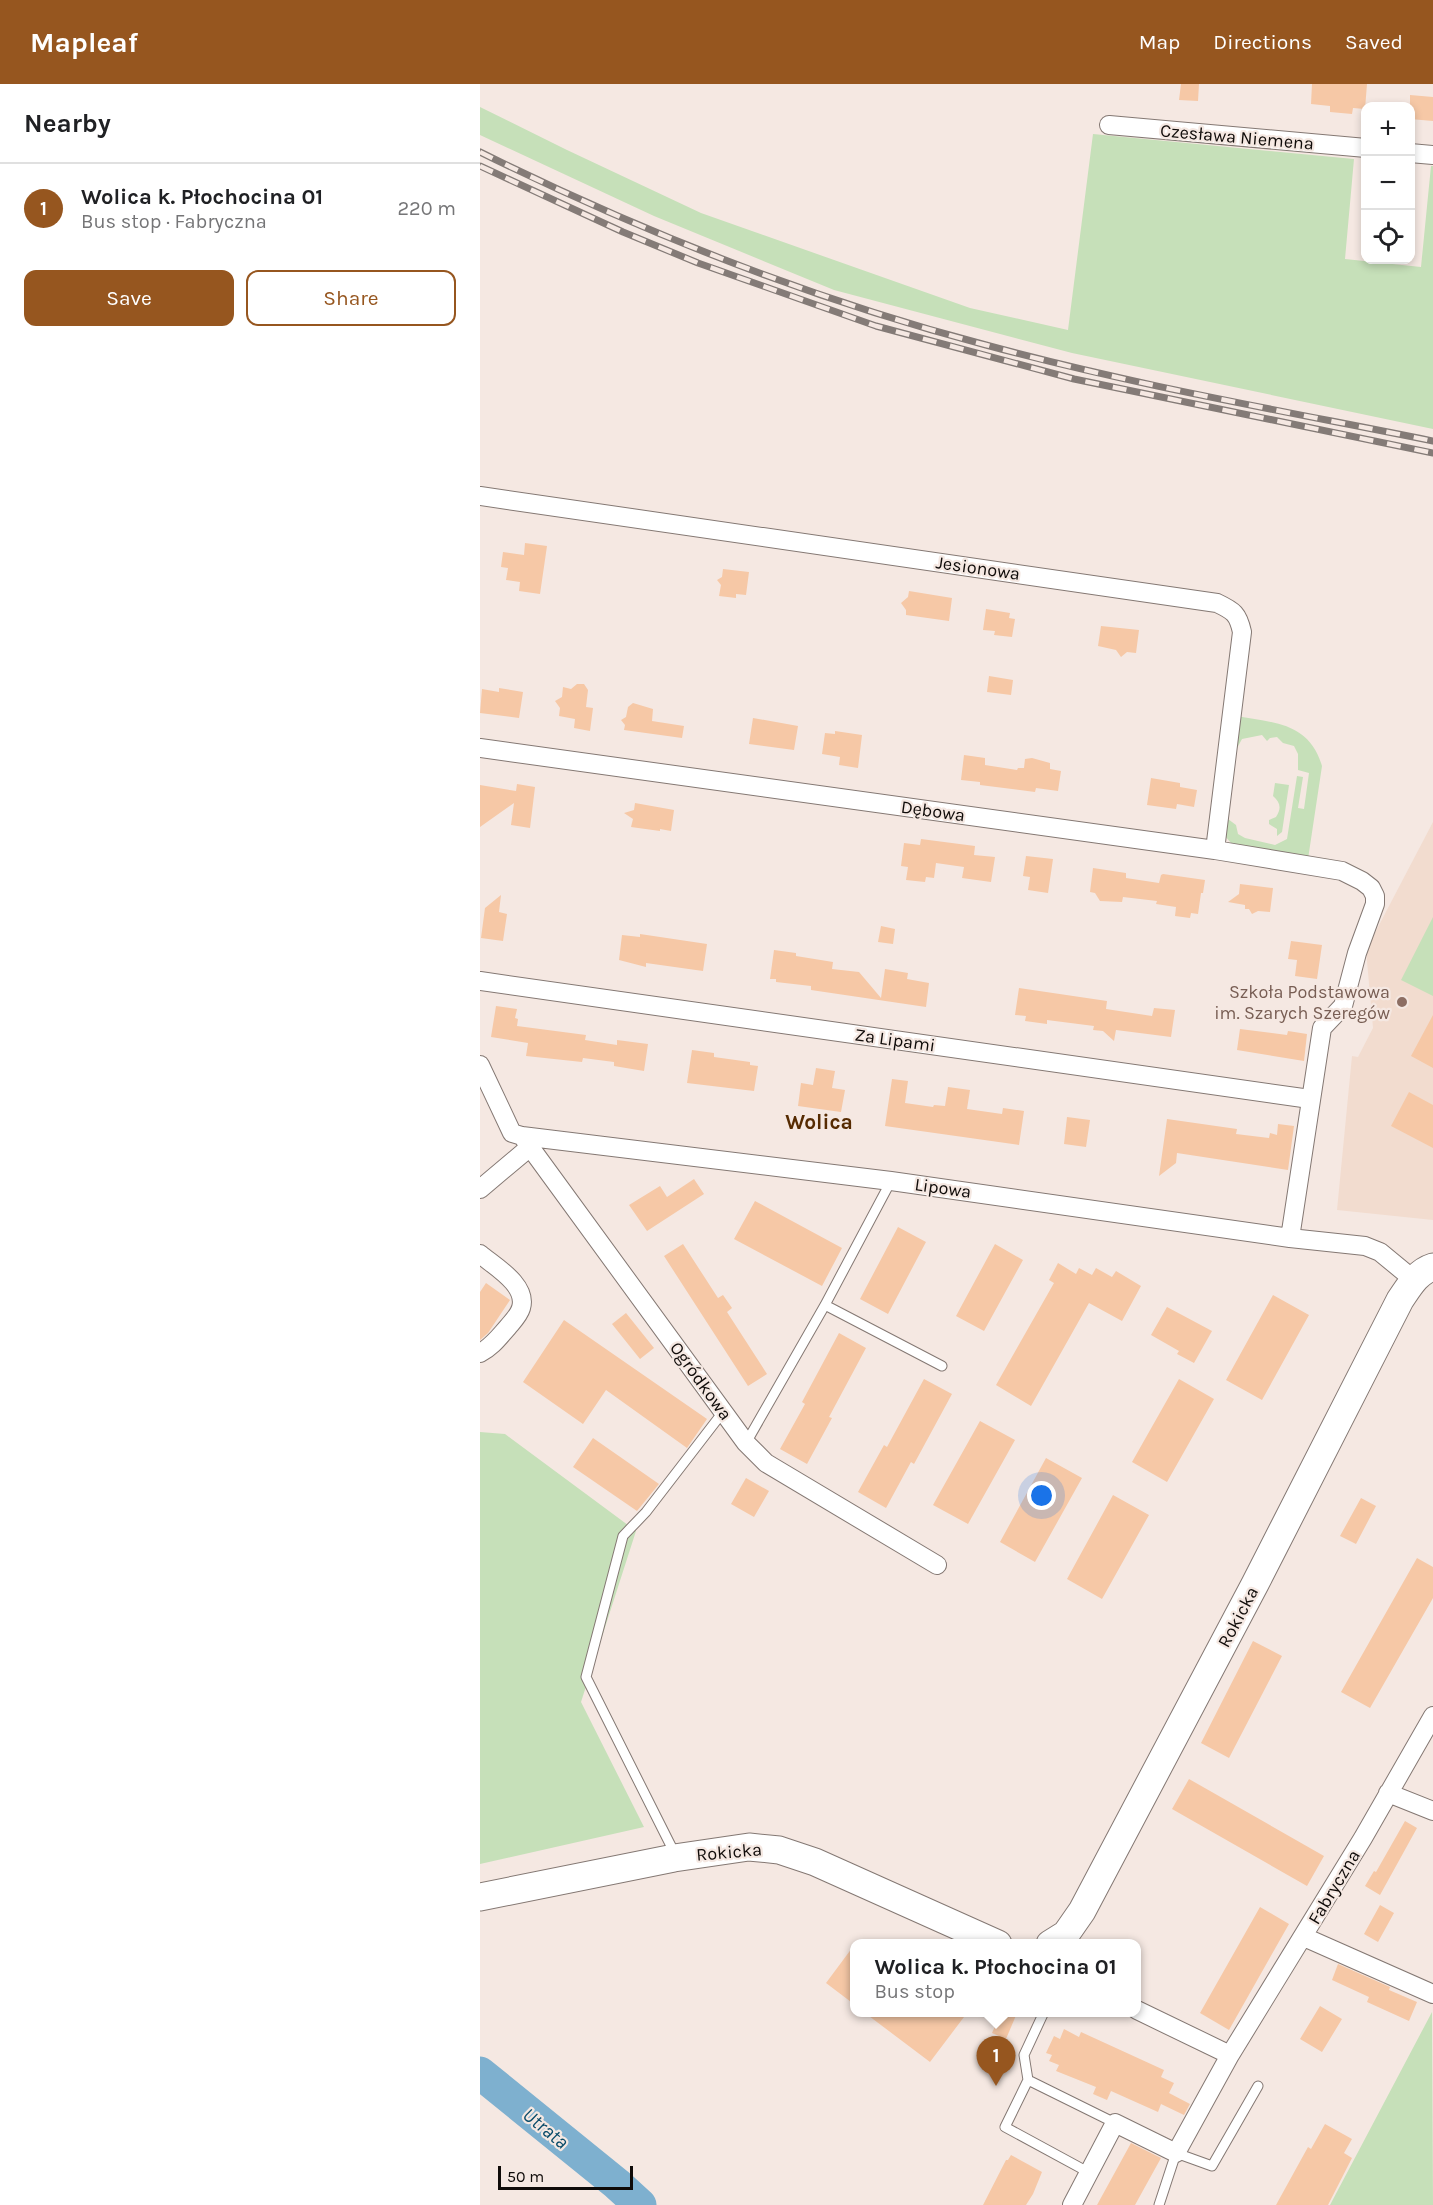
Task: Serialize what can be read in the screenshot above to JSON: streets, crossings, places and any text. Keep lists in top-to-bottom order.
{
  "streets": {
    "main road": ["Rokicka"],
    "street": [
      "Czesława Niemena",
      "Jesionowa",
      "Dębowa",
      "Za Lipami",
      "Lipowa",
      "Ogródkowa",
      "Fabryczna"
    ]
  },
  "crossings": [
    ["Jesionowa", "Dębowa"],
    ["Dębowa", "Za Lipami"],
    ["Lipowa", "Ogródkowa"],
    ["Lipowa", "Rokicka"]
  ],
  "districts": ["Wolica"],
  "water": ["Utrata"],
  "places": ["Szkoła Podstawowa im. Szarych Szeregów"],
  "scale_bar": "50 m",
  "page": {
    "header": "Mapleaf",
    "nav": ["Map", "Directions", "Saved"],
    "heading": "Nearby",
    "map_buttons": ["+", "−"],
    "list": [
      {
        "mark": "1",
        "name": "Wolica k. Płochocina 01",
        "note": "Bus stop · Fabryczna",
        "value": "220 m"
      }
    ],
    "buttons": ["Save", "Share"],
    "popup": ["Wolica k. Płochocina 01", "Bus stop"],
    "pins": "1",
    "scale": "50 m"
  }
}
